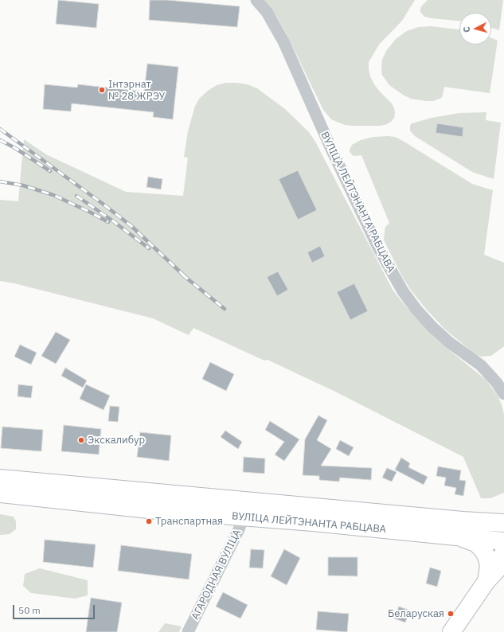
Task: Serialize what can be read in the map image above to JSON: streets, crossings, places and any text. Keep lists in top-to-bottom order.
{
  "streets": {
    "main road": ["ВУЛІЦА ЛЕЙТЭНАНТА РАБЦАВА"],
    "street": ["АГАРОДНАЯ ВУЛІЦА"]
  },
  "crossings": [
    ["ВУЛІЦА ЛЕЙТЭНАНТА РАБЦАВА", "АГАРОДНАЯ ВУЛІЦА"]
  ],
  "places": [
    "Інтэрнат № 28 ЖРЭУ",
    "Экскалибур",
    "Транспартная",
    "Беларуская"
  ],
  "scale_bar": "50 m",
  "north": "left"
}
